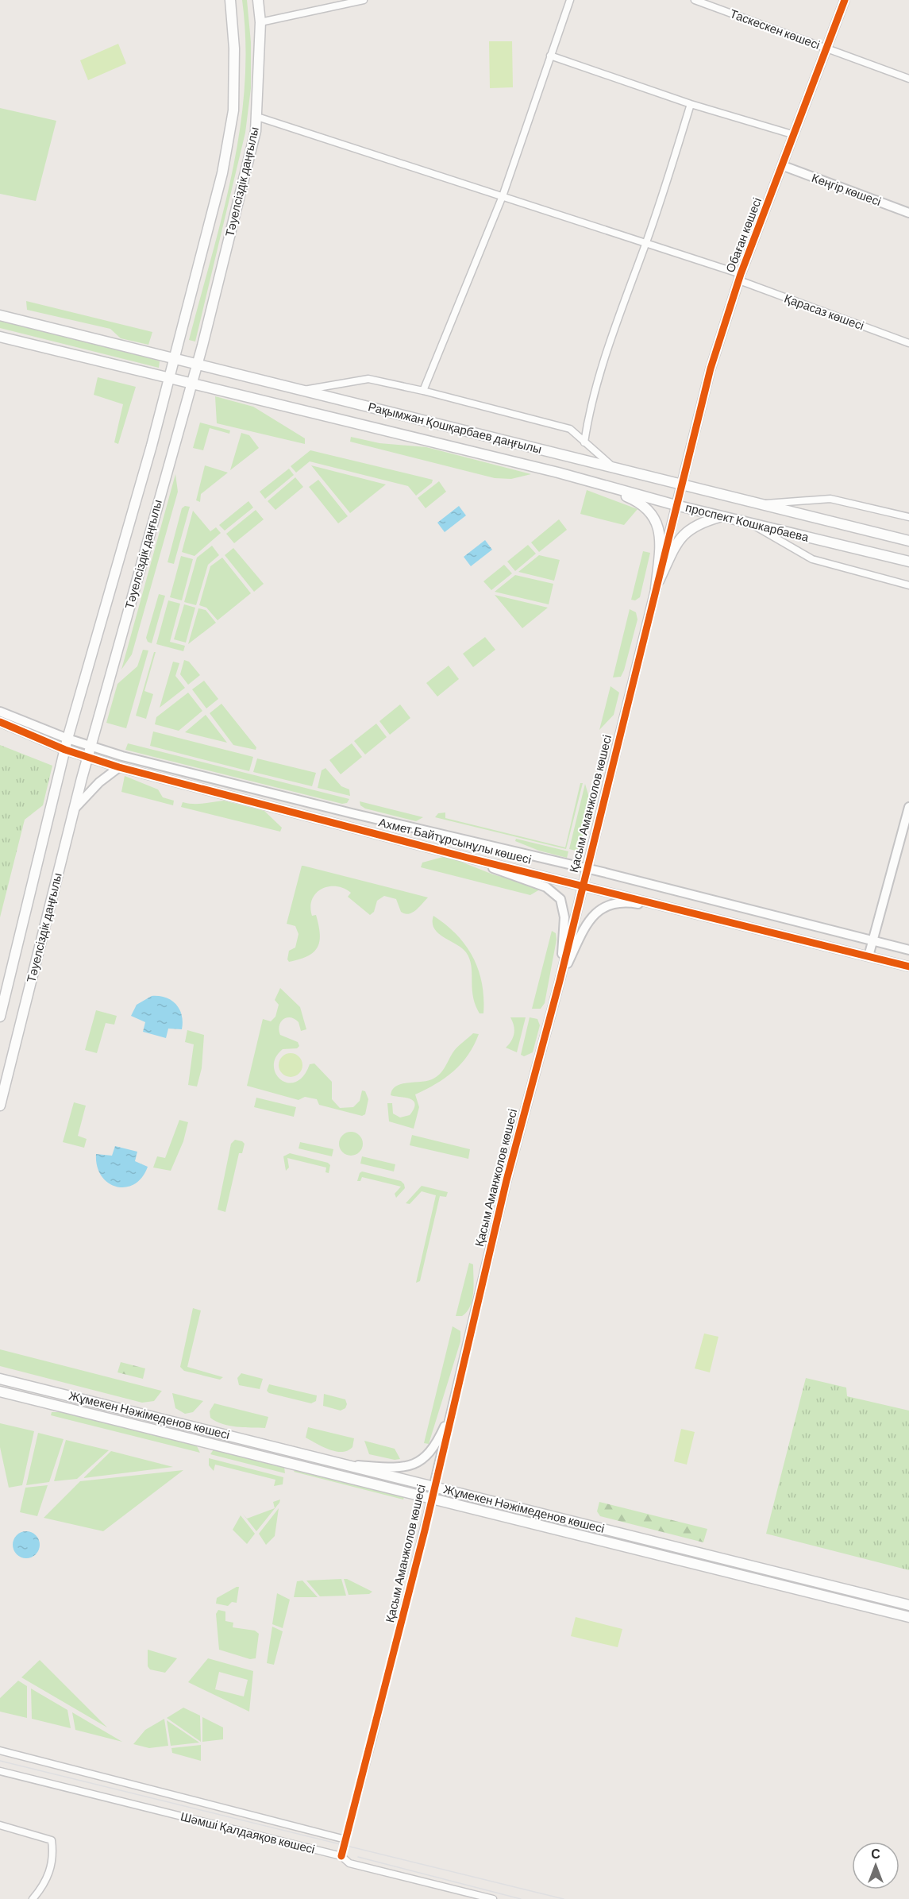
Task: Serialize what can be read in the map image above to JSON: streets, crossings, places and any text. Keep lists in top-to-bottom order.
{
  "streets": {
    "main road": [
      "Тәуелсіздік даңғылы",
      "Рақымжан Қошқарбаев даңғылы",
      "проспект Кошкарбаева",
      "Жұмекен Нәжімеденов көшесі"
    ],
    "street": [
      "Таскескен көшесі",
      "Кеңгір көшесі",
      "Обаған көшесі",
      "Қарасаз көшесі",
      "Қасым Аманжолов көшесі",
      "Ахмет Байтұрсынұлы көшесі",
      "Шәмші Қалдаяқов көшесі"
    ]
  },
  "crossings": [
    ["Таскескен көшесі", "Обаған көшесі"],
    ["Тәуелсіздік даңғылы", "Қарасаз көшесі"],
    ["Тәуелсіздік даңғылы", "Рақымжан Қошқарбаев даңғылы"],
    ["Тәуелсіздік даңғылы", "Ахмет Байтұрсынұлы көшесі"],
    ["Кеңгір көшесі", "Обаған көшесі"],
    ["Обаған көшесі", "Қарасаз көшесі"],
    ["Обаған көшесі", "Рақымжан Қошқарбаев даңғылы"],
    ["Обаған көшесі", "проспект Кошкарбаева"],
    ["Обаған көшесі", "Қасым Аманжолов көшесі"],
    ["Рақымжан Қошқарбаев даңғылы", "проспект Кошкарбаева"],
    ["проспект Кошкарбаева", "Қасым Аманжолов көшесі"],
    ["Қасым Аманжолов көшесі", "Ахмет Байтұрсынұлы көшесі"],
    ["Қасым Аманжолов көшесі", "Жұмекен Нәжімеденов көшесі"],
    ["Қасым Аманжолов көшесі", "Шәмші Қалдаяқов көшесі"]
  ],
  "north": "top"
}
